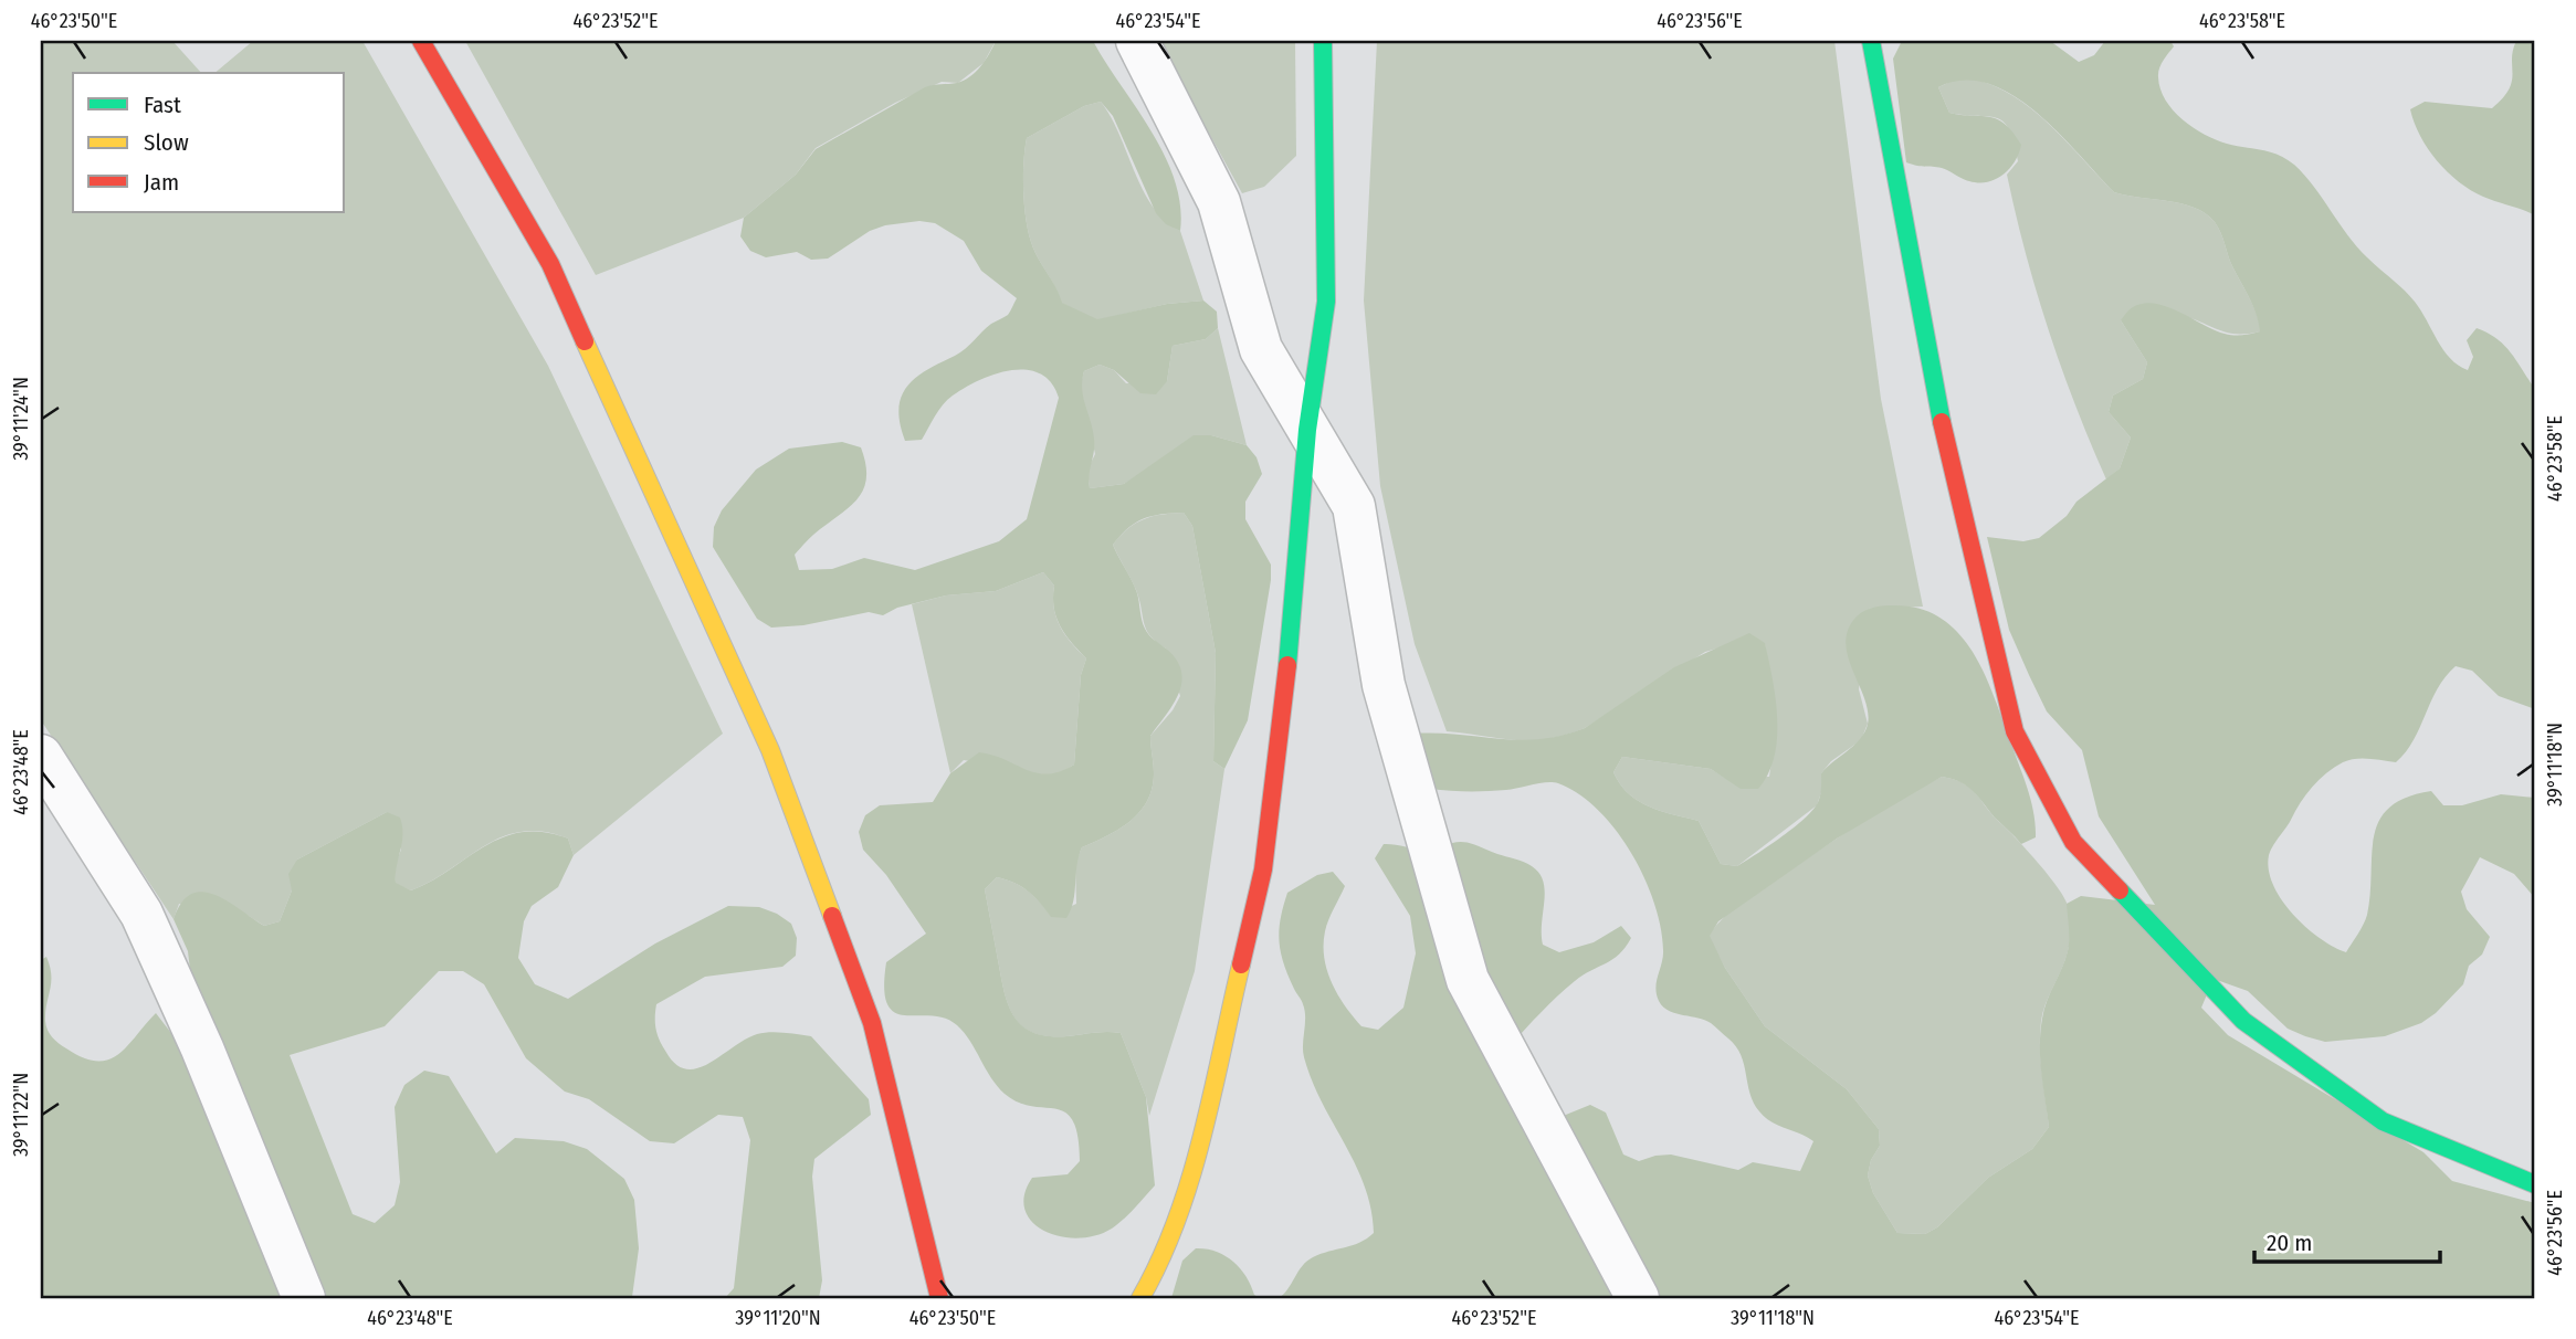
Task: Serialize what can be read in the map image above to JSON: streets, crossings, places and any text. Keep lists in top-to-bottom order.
{
  "legend": ["Fast", "Slow", "Jam"],
  "scale_bar": "20 m",
  "coordinates": [
    "46°23'50\"E",
    "46°23'52\"E",
    "46°23'54\"E",
    "46°23'56\"E",
    "46°23'58\"E",
    "39°11'24\"N",
    "39°11'18\"N",
    "46°23'48\"E",
    "39°11'22\"N",
    "39°11'20\"N"
  ]
}
